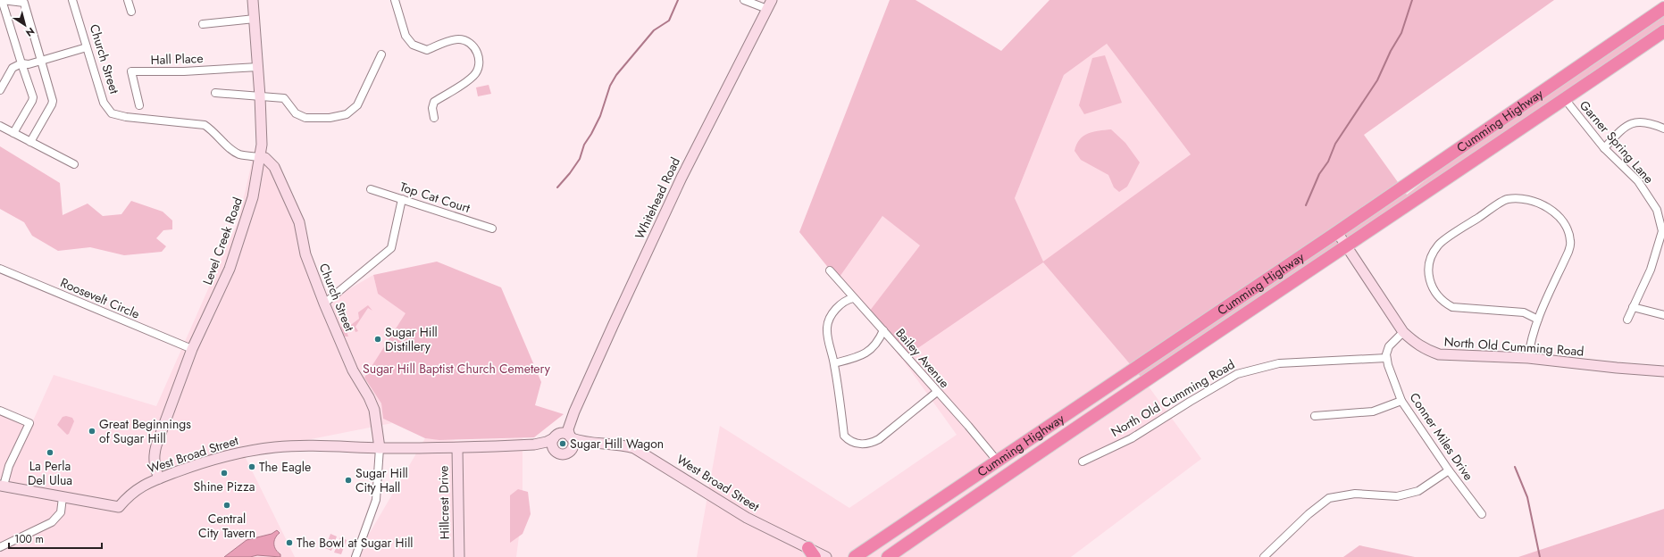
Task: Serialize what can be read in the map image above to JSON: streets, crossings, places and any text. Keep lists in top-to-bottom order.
{
  "streets": {
    "highway": ["Cumming Highway"],
    "street": [
      "Church Street",
      "Hall Place",
      "Garner Spring Lane",
      "Top Cat Court",
      "Whitehead Road",
      "Level Creek Road",
      "Roosevelt Circle",
      "North Old Cumming Road",
      "Bailey Avenue",
      "Conner Miles Drive",
      "West Broad Street",
      "Hillcrest Drive"
    ]
  },
  "crossings": [
    ["Church Street", "Level Creek Road"],
    ["Church Street", "West Broad Street"],
    ["Hall Place", "Level Creek Road"],
    ["Cumming Highway", "Garner Spring Lane"],
    ["Cumming Highway", "North Old Cumming Road"],
    ["Cumming Highway", "Bailey Avenue"],
    ["Whitehead Road", "West Broad Street"],
    ["Level Creek Road", "Roosevelt Circle"],
    ["Level Creek Road", "West Broad Street"],
    ["North Old Cumming Road", "Conner Miles Drive"],
    ["West Broad Street", "Hillcrest Drive"]
  ],
  "parks": ["Sugar Hill Baptist Church Cemetery"],
  "places": [
    "Sugar Hill Distillery",
    "Great Beginnings of Sugar Hill",
    "Sugar Hill Wagon",
    "La Perla Del Ulua",
    "The Eagle",
    "Shine Pizza",
    "Sugar Hill City Hall",
    "Central City Tavern",
    "The Bowl at Sugar Hill"
  ],
  "scale_bar": "100 m",
  "north": "bottom right"
}
